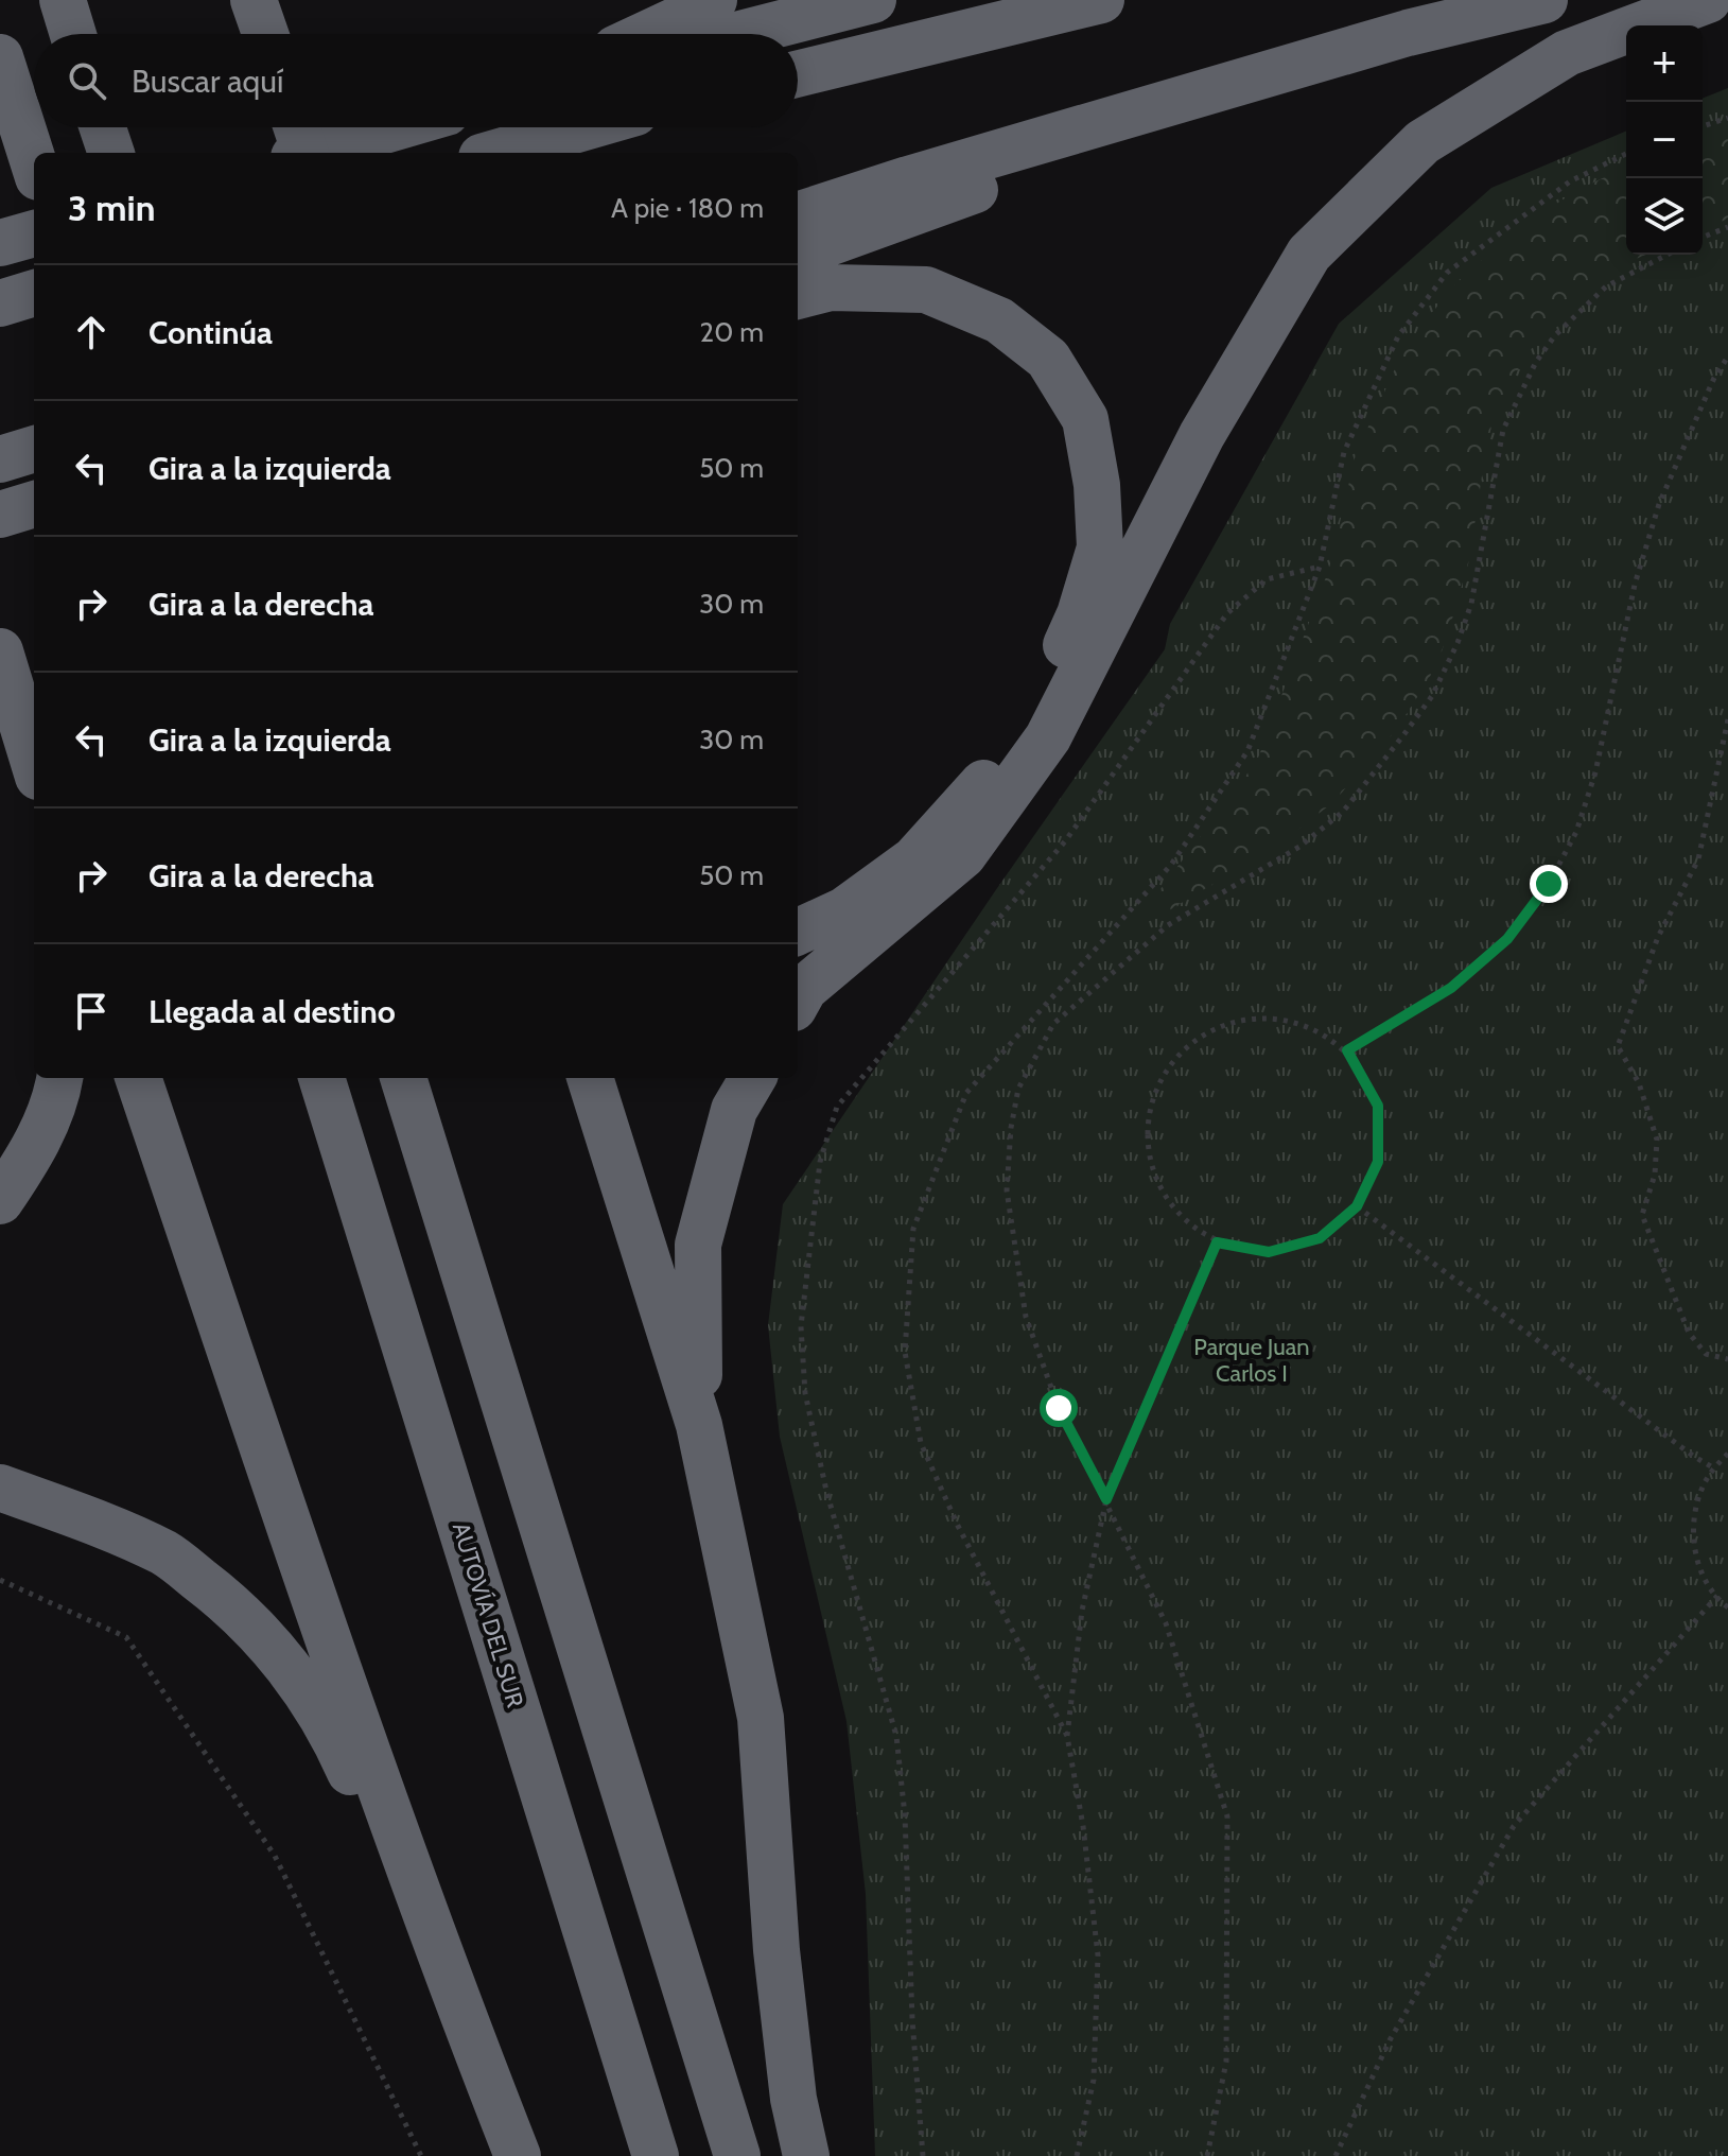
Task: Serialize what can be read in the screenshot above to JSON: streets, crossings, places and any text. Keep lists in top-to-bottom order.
{
  "streets": {
    "highway": ["AUTOVÍA DEL SUR"]
  },
  "parks": ["Parque Juan Carlos I"],
  "page": {
    "map_buttons": ["+", "−"],
    "search": "Buscar aquí",
    "heading": ["3 min", "A pie · 180 m"],
    "list": [
      ["Continúa", "20 m"],
      ["Gira a la izquierda", "50 m"],
      ["Gira a la derecha", "30 m"],
      ["Gira a la izquierda", "30 m"],
      ["Gira a la derecha", "50 m"],
      "Llegada al destino"
    ]
  }
}
